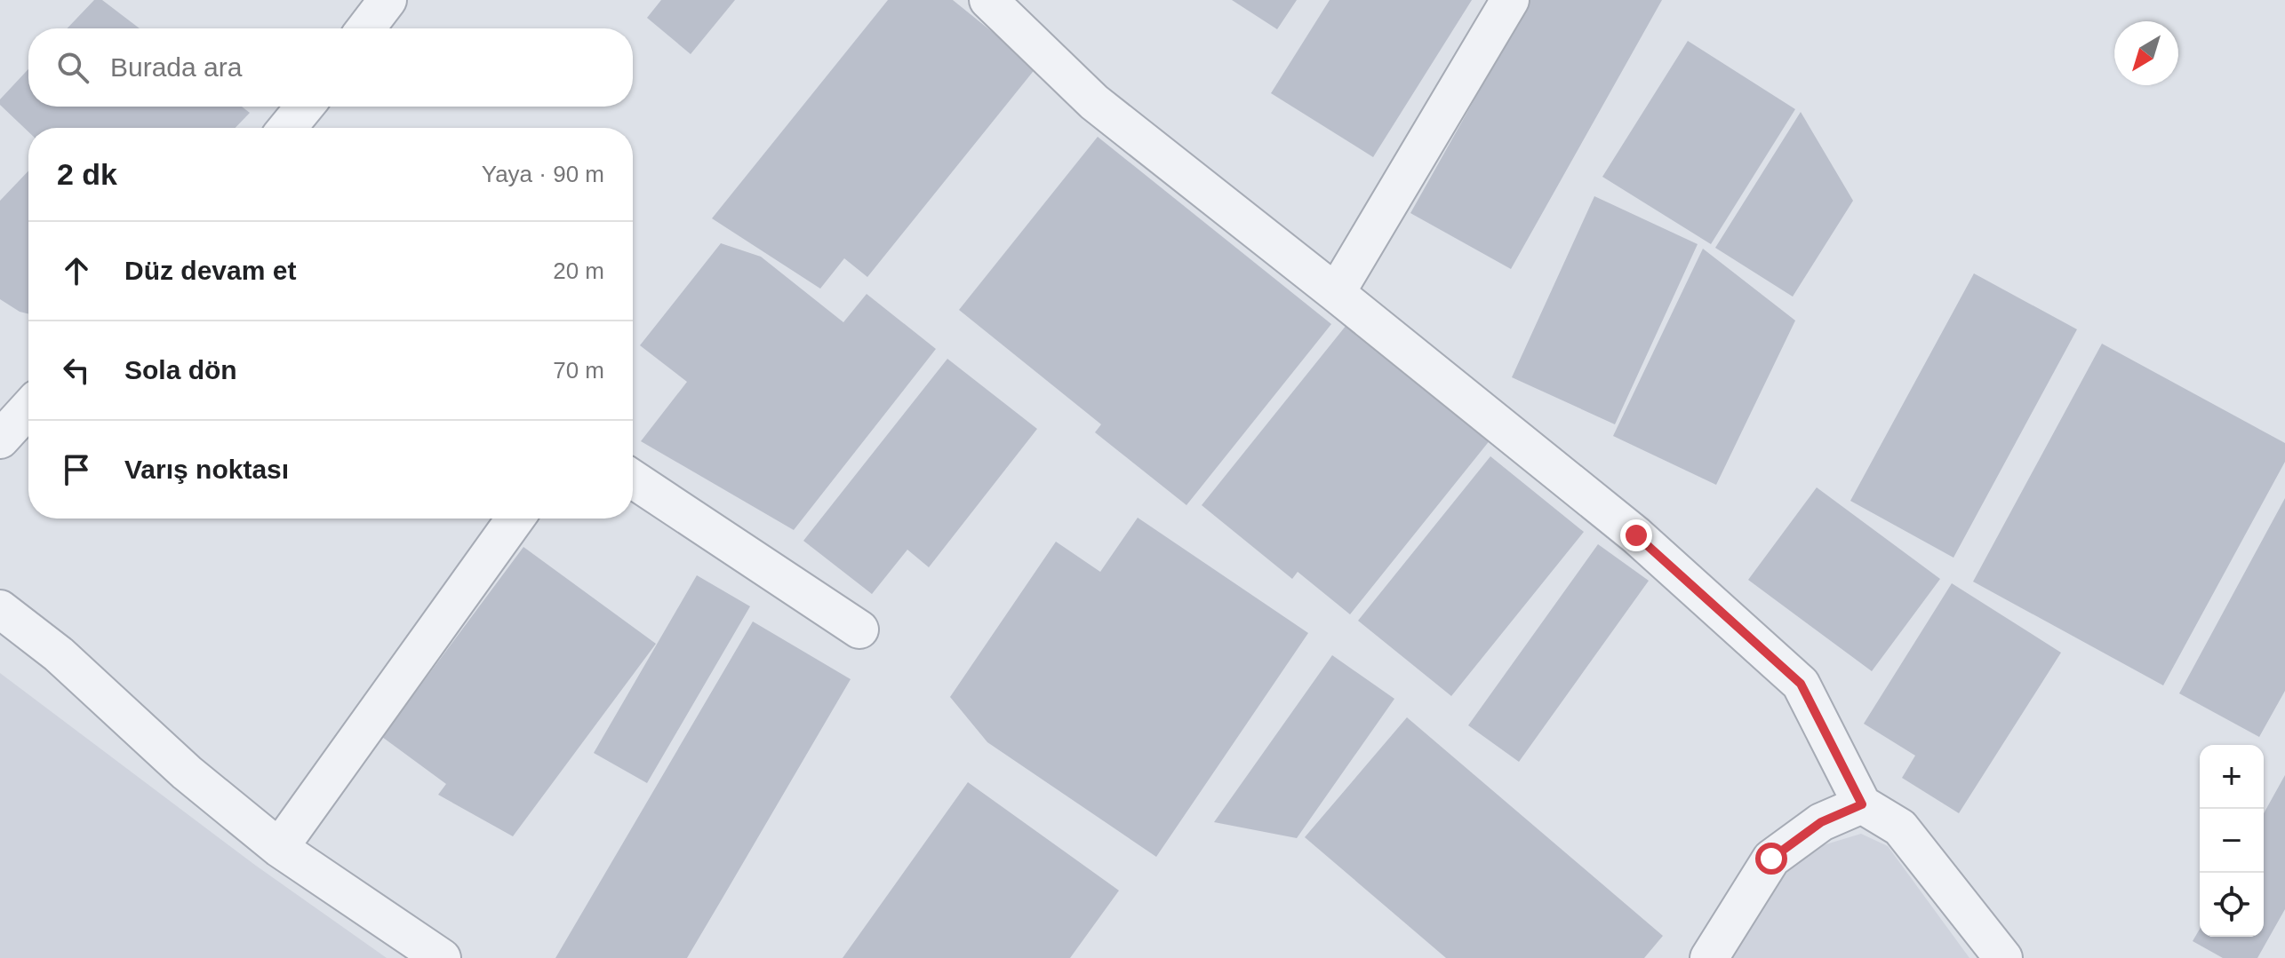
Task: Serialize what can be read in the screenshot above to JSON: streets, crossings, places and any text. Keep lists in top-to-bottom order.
{
  "north": "bottom left",
  "page": {
    "search": "Burada ara",
    "heading": ["2 dk", "Yaya · 90 m"],
    "list": [
      ["Düz devam et", "20 m"],
      ["Sola dön", "70 m"],
      "Varış noktası"
    ],
    "map_buttons": ["+", "−"]
  }
}
